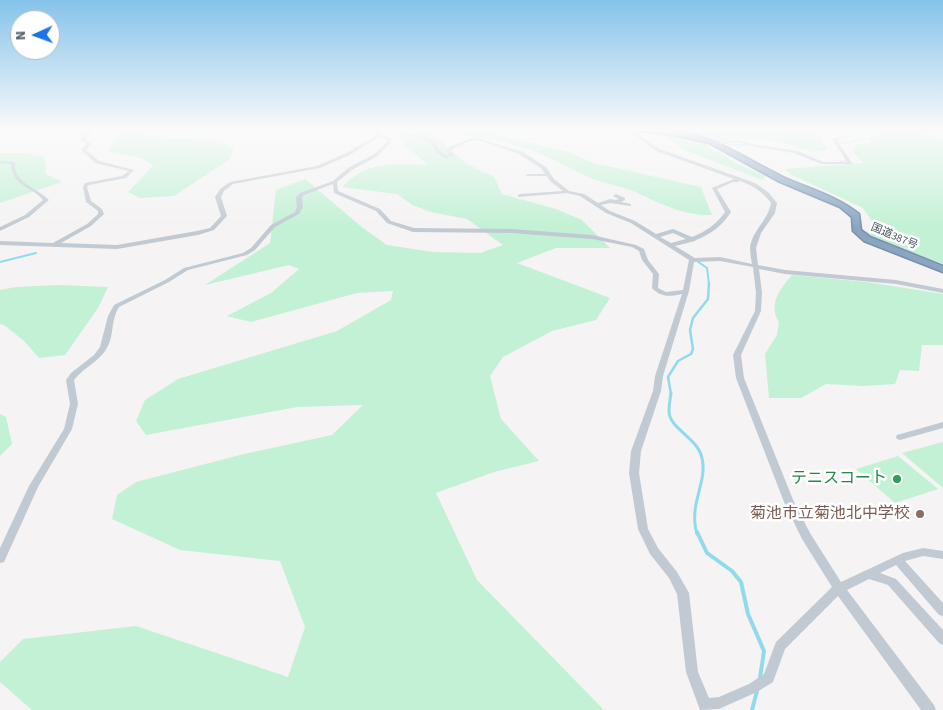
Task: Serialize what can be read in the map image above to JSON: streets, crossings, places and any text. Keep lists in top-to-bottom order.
{
  "streets": {
    "highway": ["国道387号"]
  },
  "places": ["テニスコート", "菊池市立菊池北中学校"],
  "north": "left"
}
